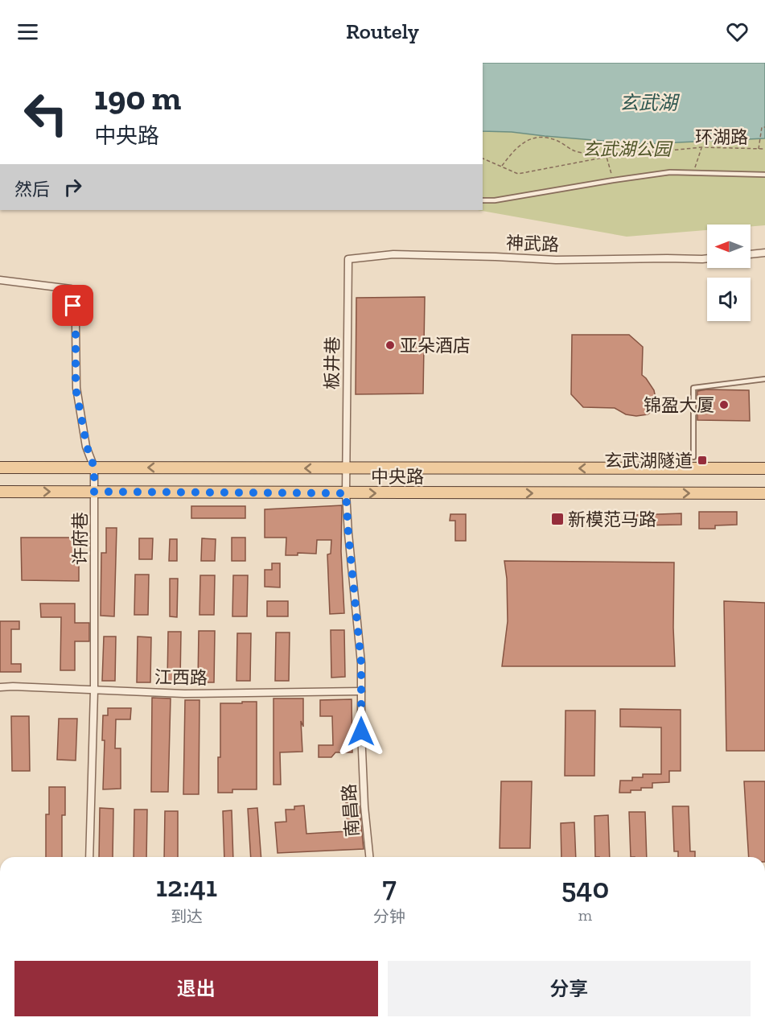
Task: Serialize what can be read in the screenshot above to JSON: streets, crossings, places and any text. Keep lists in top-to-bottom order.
{
  "streets": {
    "main road": ["中央路"],
    "street": [
      "神武路",
      "板井巷",
      "许府巷",
      "江西路",
      "南昌路"
    ],
    "path": ["环湖路"]
  },
  "crossings": [
    ["神武路", "板井巷"],
    ["板井巷", "中央路"],
    ["板井巷", "南昌路"],
    ["中央路", "许府巷"],
    ["中央路", "南昌路"],
    ["许府巷", "江西路"],
    ["江西路", "南昌路"]
  ],
  "water": ["玄武湖"],
  "parks": ["玄武湖公园"],
  "places": {
    "other": ["亚朵酒店", "锦盈大厦"],
    "transit": ["玄武湖隧道", "新模范马路"]
  },
  "north": "left",
  "page": {
    "header": "Routely",
    "turn": ["190 m", "中央路"],
    "then": "然后",
    "eta": [
      "12:41",
      "到达",
      "7",
      "分钟",
      "540",
      "m"
    ],
    "buttons": ["退出", "分享"]
  }
}
